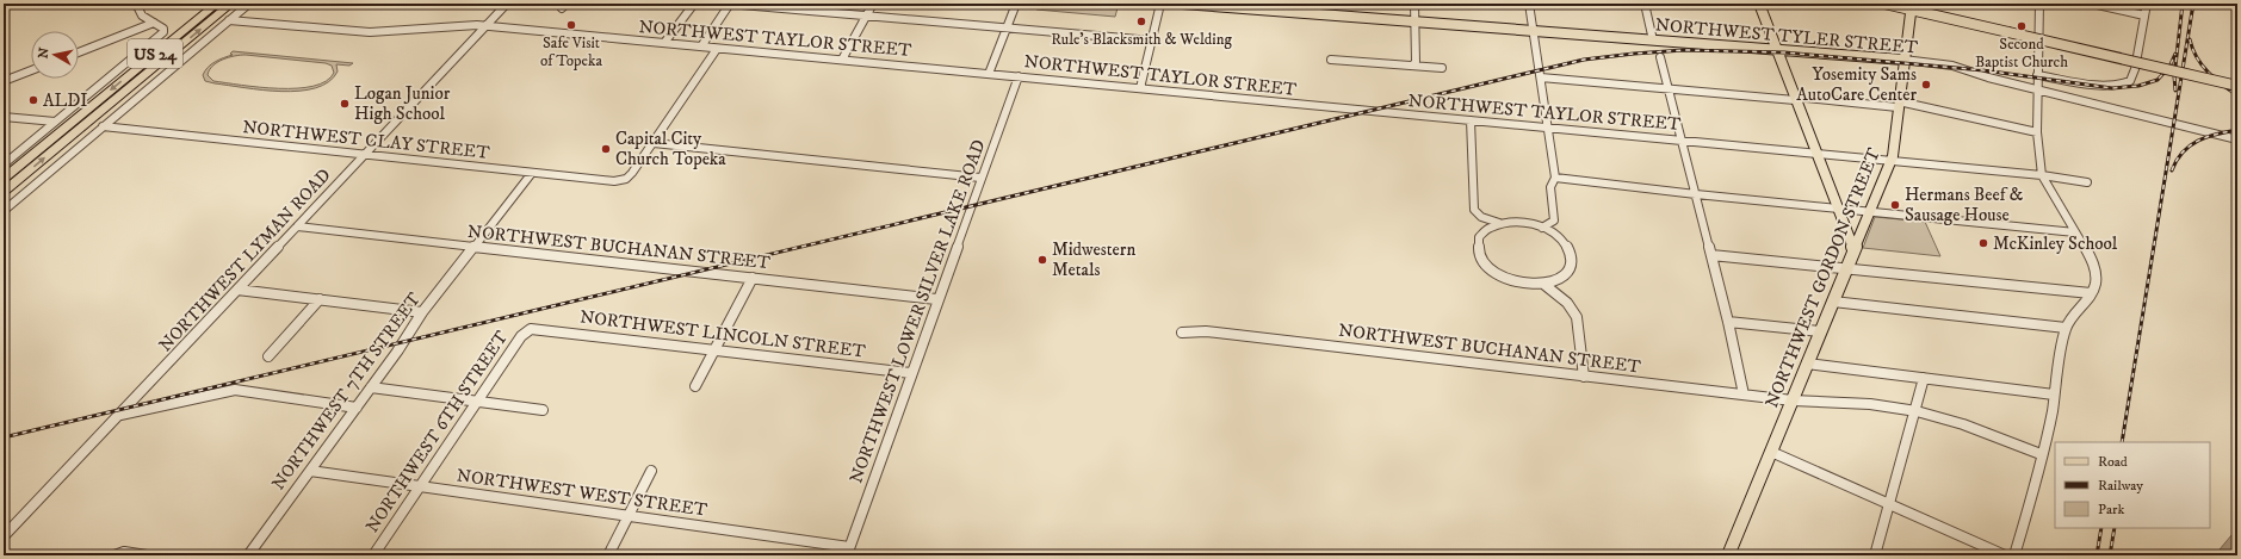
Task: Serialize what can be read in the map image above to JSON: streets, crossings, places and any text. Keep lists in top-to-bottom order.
{
  "streets": {
    "highway": ["US 24"],
    "main road": ["NORTHWEST TYLER STREET", "NORTHWEST GORDON STREET"],
    "street": [
      "NORTHWEST TAYLOR STREET",
      "NORTHWEST CLAY STREET",
      "NORTHWEST BUCHANAN STREET",
      "NORTHWEST LYMAN ROAD",
      "NORTHWEST LOWER SILVER LAKE ROAD",
      "NORTHWEST LINCOLN STREET",
      "NORTHWEST 7TH STREET",
      "NORTHWEST 6TH STREET",
      "NORTHWEST WEST STREET"
    ]
  },
  "crossings": [
    ["NORTHWEST TYLER STREET", "NORTHWEST GORDON STREET"],
    ["NORTHWEST TAYLOR STREET", "NORTHWEST LYMAN ROAD"],
    ["NORTHWEST TAYLOR STREET", "NORTHWEST GORDON STREET"],
    ["NORTHWEST TAYLOR STREET", "NORTHWEST LOWER SILVER LAKE ROAD"],
    ["NORTHWEST CLAY STREET", "NORTHWEST LYMAN ROAD"],
    ["NORTHWEST CLAY STREET", "NORTHWEST 7TH STREET"],
    ["NORTHWEST BUCHANAN STREET", "NORTHWEST LYMAN ROAD"],
    ["NORTHWEST BUCHANAN STREET", "NORTHWEST GORDON STREET"],
    ["NORTHWEST BUCHANAN STREET", "NORTHWEST LOWER SILVER LAKE ROAD"],
    ["NORTHWEST BUCHANAN STREET", "NORTHWEST 7TH STREET"],
    ["NORTHWEST LOWER SILVER LAKE ROAD", "NORTHWEST LINCOLN STREET"],
    ["NORTHWEST LOWER SILVER LAKE ROAD", "NORTHWEST WEST STREET"],
    ["NORTHWEST LINCOLN STREET", "NORTHWEST 6TH STREET"],
    ["NORTHWEST 7TH STREET", "NORTHWEST WEST STREET"],
    ["NORTHWEST 6TH STREET", "NORTHWEST WEST STREET"]
  ],
  "places": [
    "Rule's Blacksmith & Welding",
    "Safe Visit of Topeka",
    "Second Baptist Church",
    "Yosemity Sams AutoCare Center",
    "ALDI",
    "Logan Junior High School",
    "Capital City Church Topeka",
    "Hermans Beef & Sausage House",
    "McKinley School",
    "Midwestern Metals"
  ],
  "legend": ["Road", "Railway", "Park"],
  "north": "left"
}
